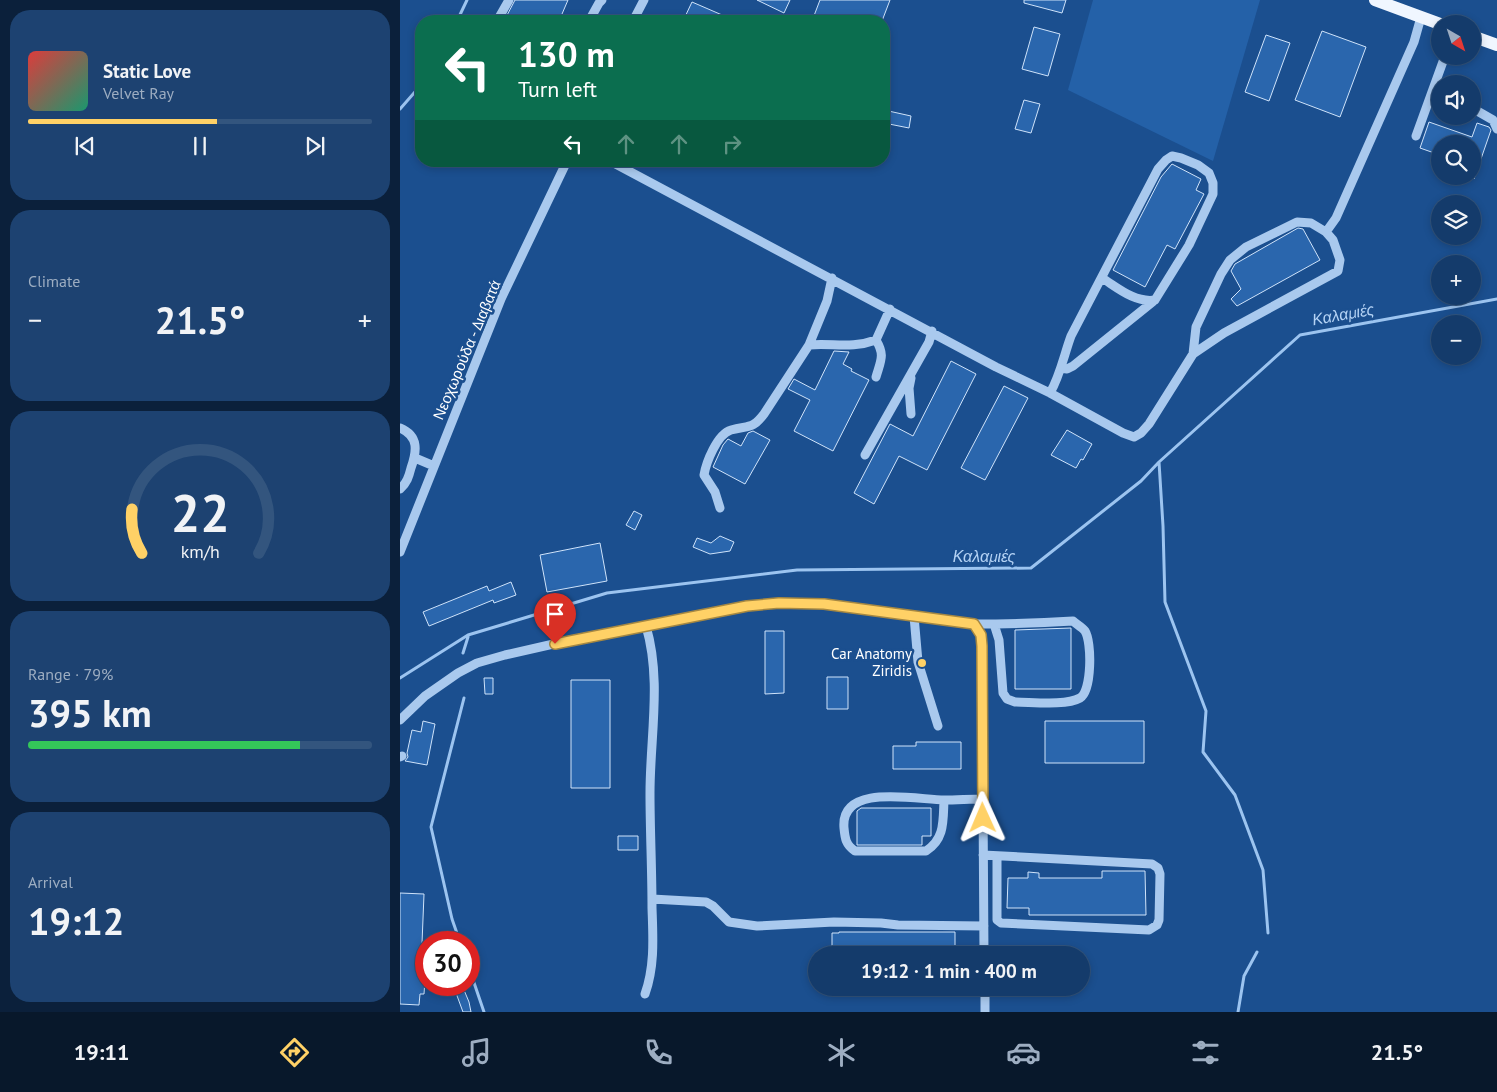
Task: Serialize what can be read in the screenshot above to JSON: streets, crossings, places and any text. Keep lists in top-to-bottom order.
{
  "streets": {
    "street": ["Νεοχωρούδα - Διαβατά"]
  },
  "water": ["Καλαμιές"],
  "places": ["Car Anatomy Ziridis"],
  "north": "bottom right",
  "page": {
    "map_buttons": ["+", "−"],
    "turn": ["130 m", "Turn left"],
    "song": ["Static Love", "Velvet Ray"],
    "tile": [
      "Climate",
      ["Range · 79%", "395 km"],
      ["Arrival", "19:12"]
    ],
    "heat": ["−", "21.5°", "+"],
    "limit": "30",
    "trip": "19:12 · 1 min · 400 m",
    "tabs": ["19:11", "21.5°"],
    "gauge": ["22", "km/h"]
  }
}
